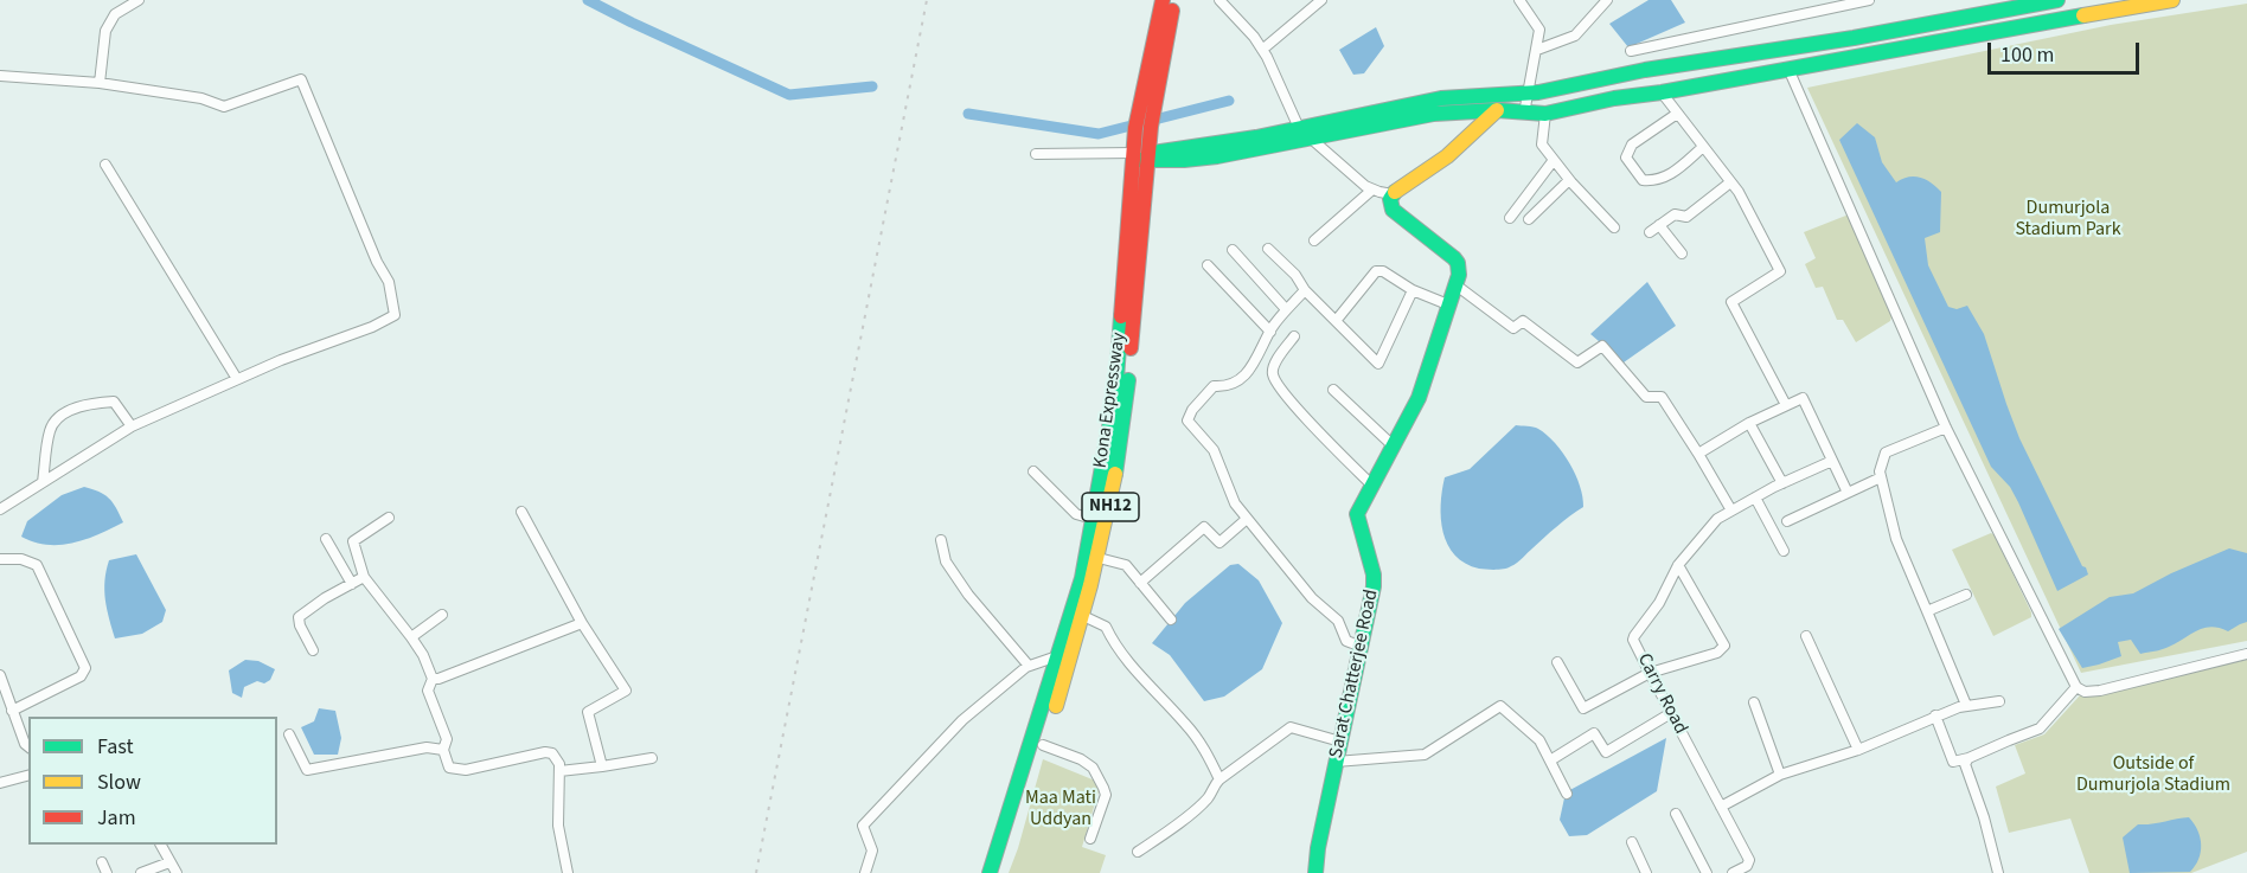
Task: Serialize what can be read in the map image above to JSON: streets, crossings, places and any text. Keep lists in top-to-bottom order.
{
  "streets": {
    "main road": ["Kona Expressway", "NH12", "Sarat Chatterjee Road"],
    "street": ["Carry Road"]
  },
  "parks": ["Dumurjola Stadium Park", "Outside of Dumurjola Stadium", "Maa Mati Uddyan"],
  "legend": ["Fast", "Slow", "Jam"],
  "scale_bar": "100 m"
}
